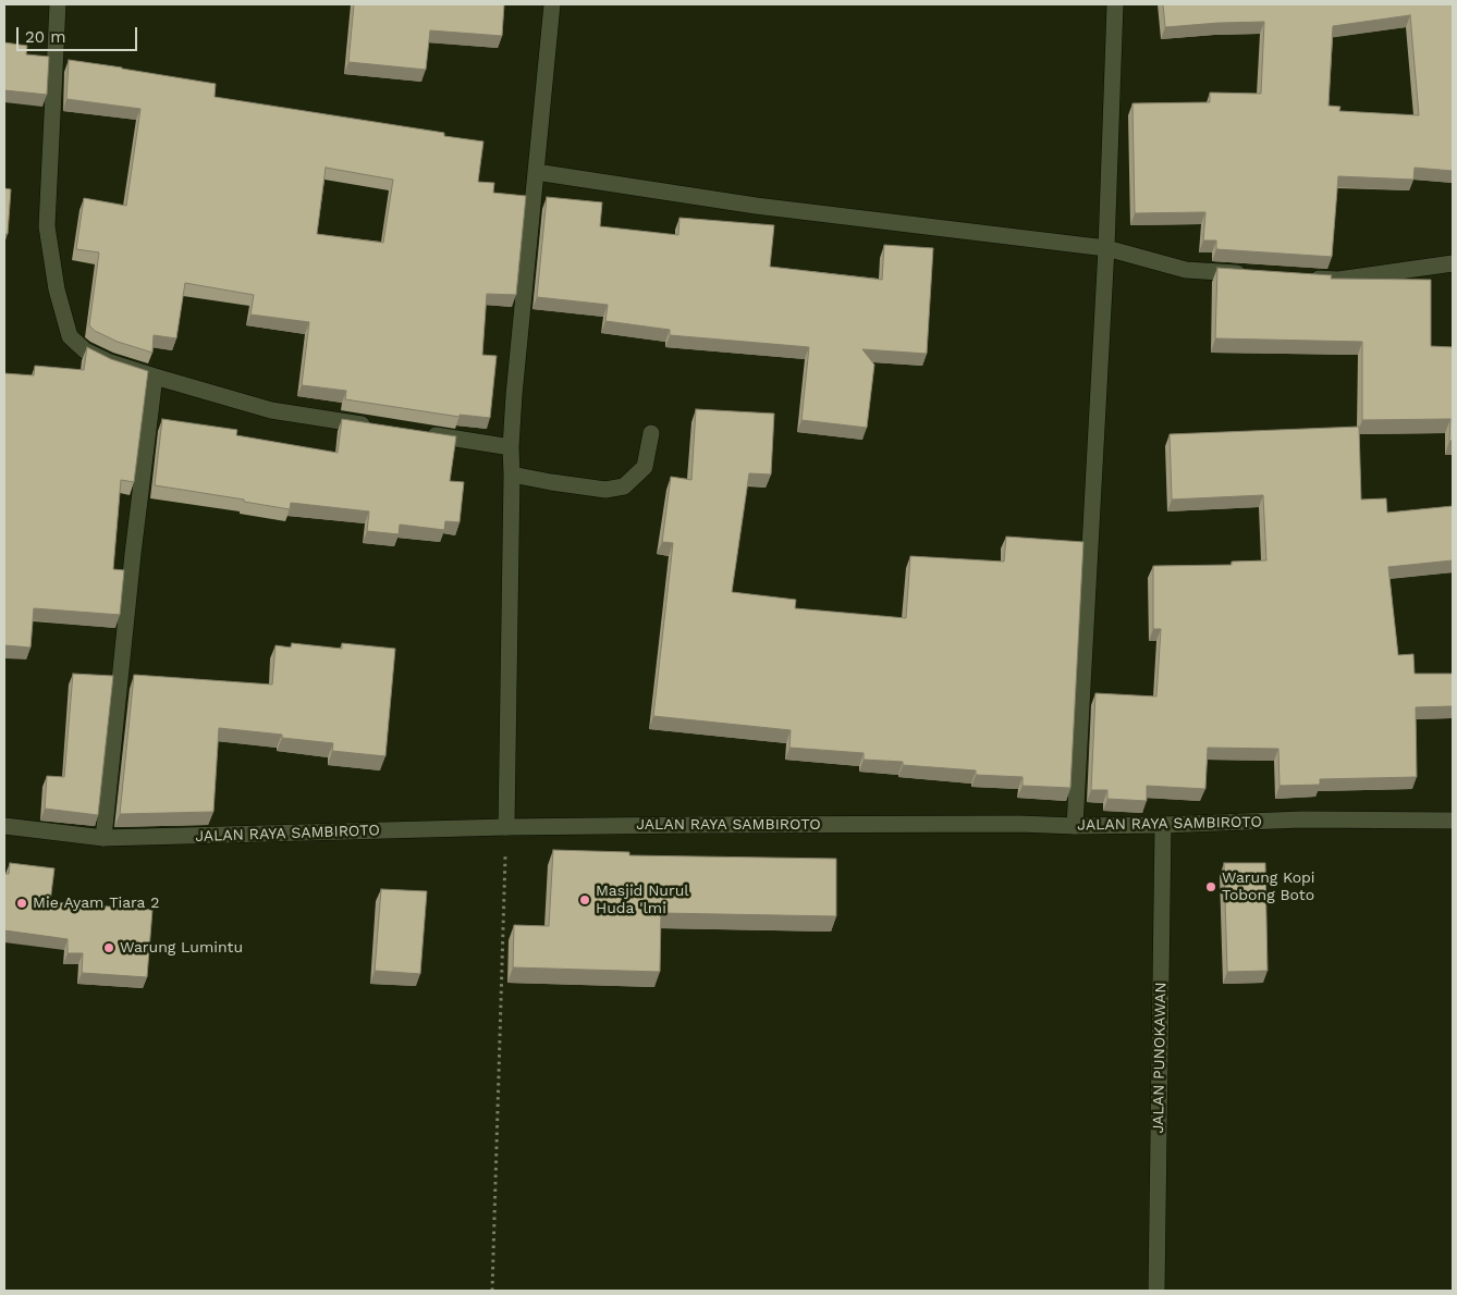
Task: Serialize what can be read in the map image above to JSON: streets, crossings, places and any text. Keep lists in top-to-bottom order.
{
  "streets": {
    "street": ["JALAN RAYA SAMBIROTO", "JALAN PUNOKAWAN"]
  },
  "crossings": [
    ["JALAN RAYA SAMBIROTO", "JALAN PUNOKAWAN"]
  ],
  "places": [
    "Warung Kopi Tobong Boto",
    "Masjid Nurul Huda 'lmi",
    "Mie Ayam Tiara 2",
    "Warung Lumintu"
  ],
  "scale_bar": "20 m"
}
